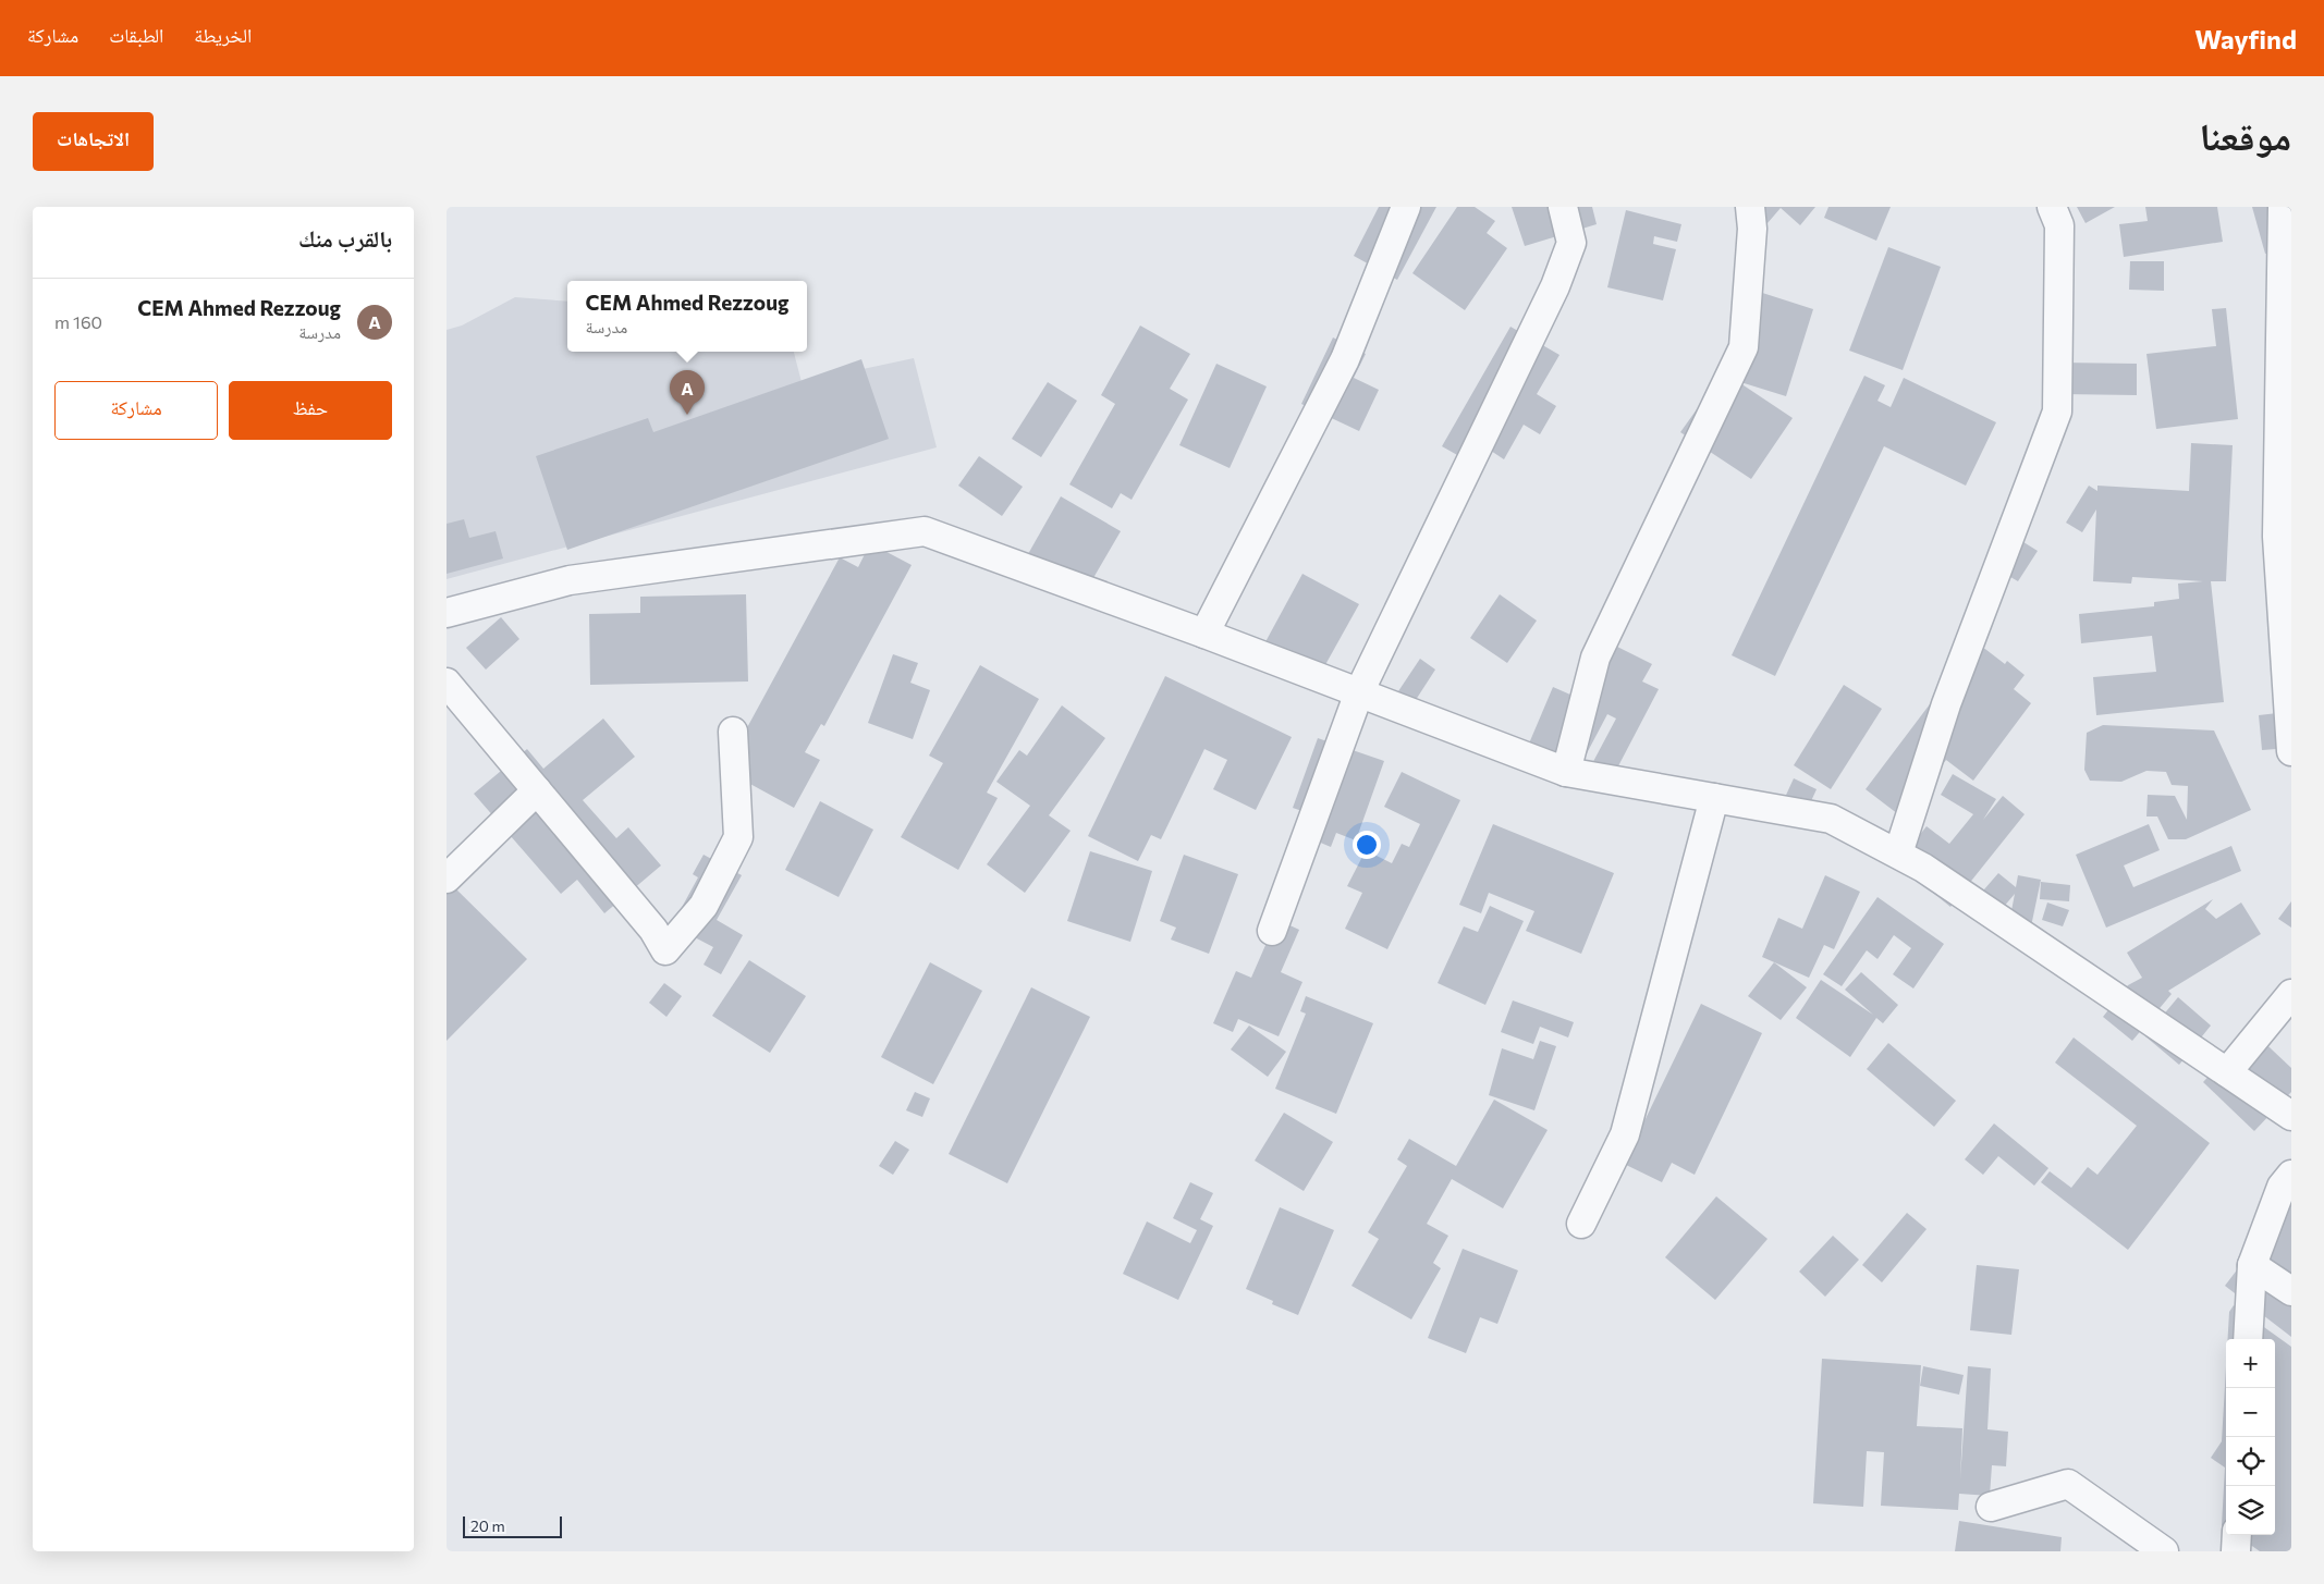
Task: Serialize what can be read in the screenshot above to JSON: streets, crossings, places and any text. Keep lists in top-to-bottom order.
{
  "scale_bar": "20 m",
  "page": {
    "header": "Wayfind",
    "nav": ["الخريطة", "الطبقات", "مشاركة"],
    "title": "موقعنا",
    "buttons": [
      "الاتجاهات",
      ["حفظ", "مشاركة"]
    ],
    "heading": "بالقرب منك",
    "list": [
      {
        "mark": "A",
        "name": "CEM Ahmed Rezzoug",
        "note": "مدرسة",
        "value": "160 m"
      }
    ],
    "popup": ["CEM Ahmed Rezzoug", "مدرسة"],
    "pins": "A",
    "map_buttons": ["+", "−"],
    "scale": "20 m"
  }
}
